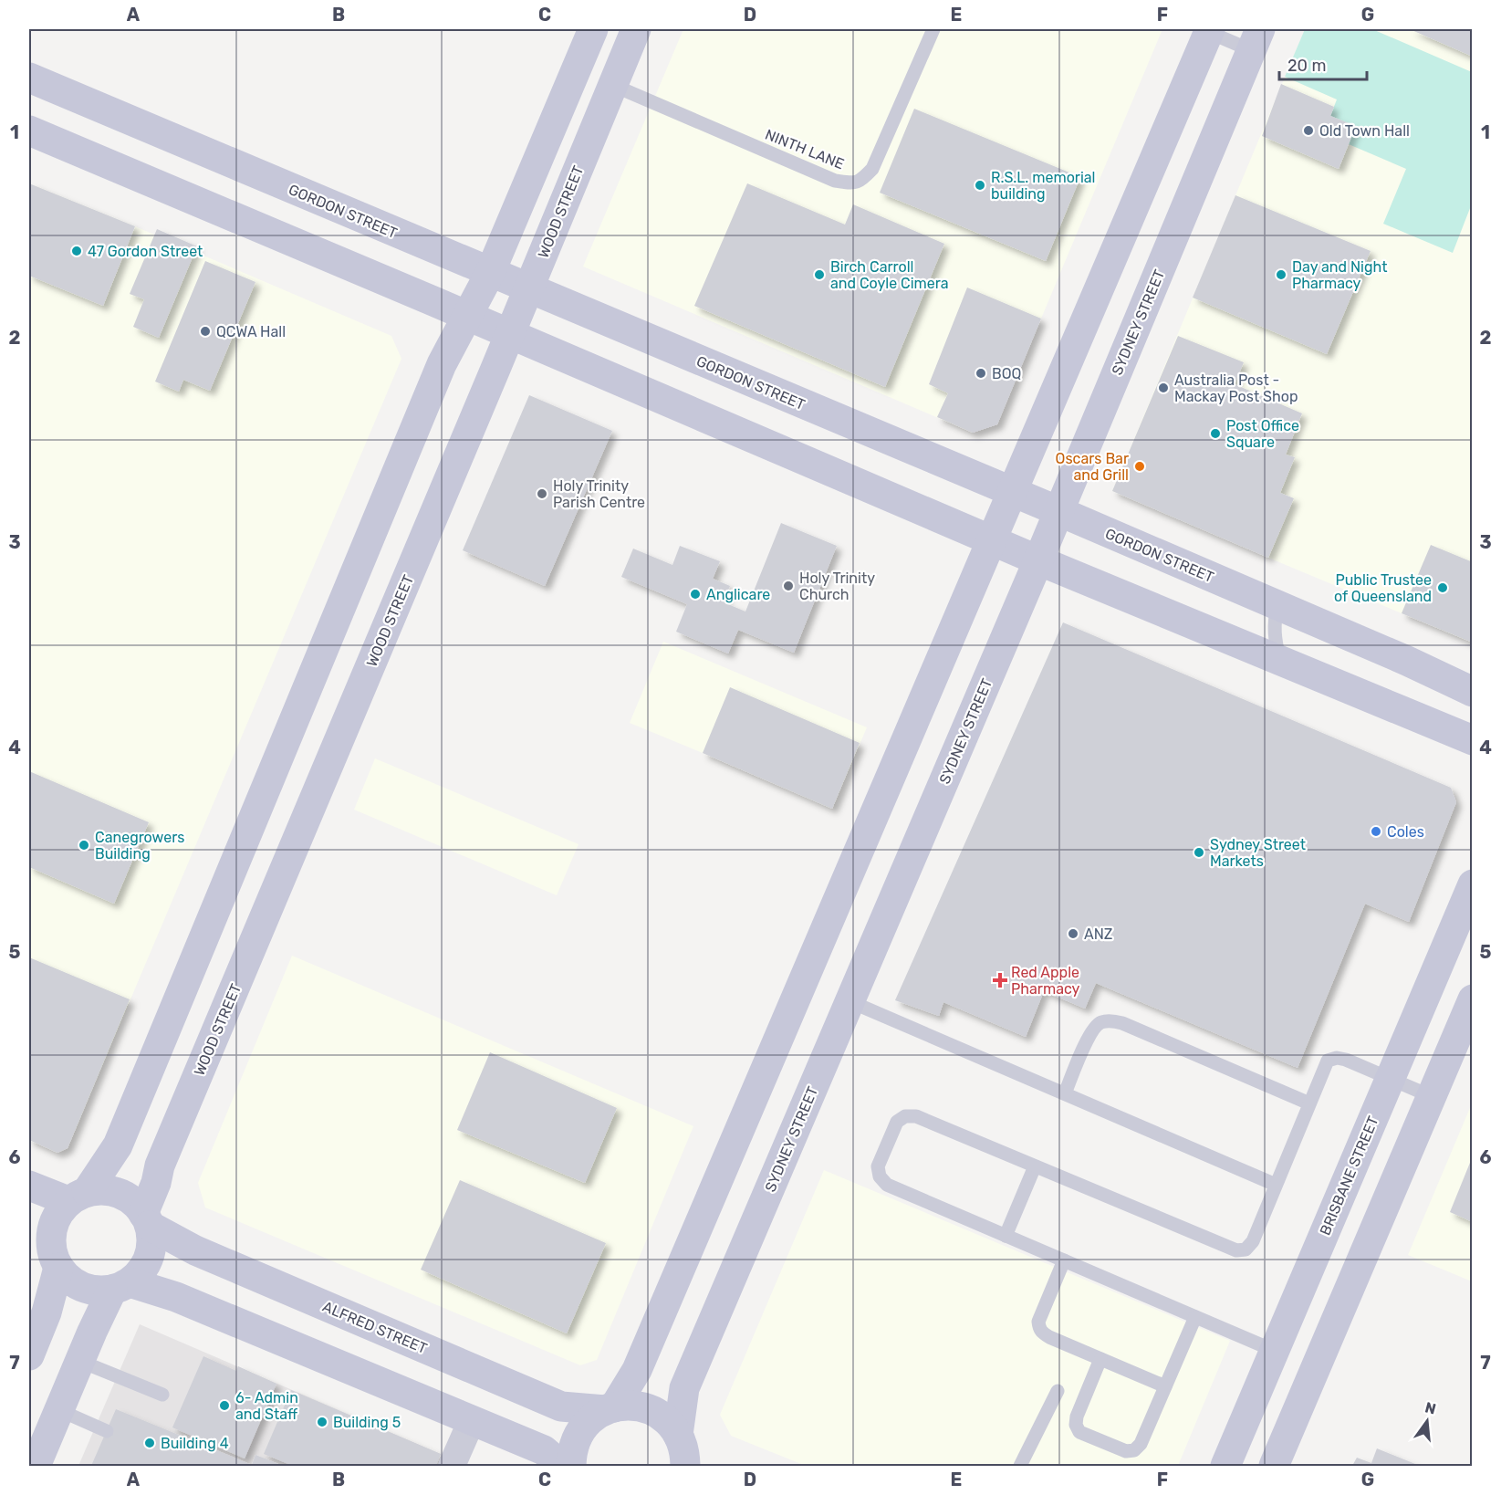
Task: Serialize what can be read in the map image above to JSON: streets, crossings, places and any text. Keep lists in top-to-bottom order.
{
  "streets": {
    "street": [
      "GORDON STREET",
      "WOOD STREET",
      "SYDNEY STREET",
      "BRISBANE STREET",
      "ALFRED STREET"
    ],
    "lane": ["NINTH LANE"]
  },
  "crossings": [
    ["NINTH LANE", "WOOD STREET"],
    ["GORDON STREET", "WOOD STREET"],
    ["GORDON STREET", "SYDNEY STREET"],
    ["WOOD STREET", "ALFRED STREET"],
    ["SYDNEY STREET", "ALFRED STREET"]
  ],
  "places": {
    "other": [
      "Old Town Hall",
      "R.S.L. memorial building",
      "47 Gordon Street",
      "Birch Carroll and Coyle Cimera",
      "Day and Night Pharmacy",
      "QCWA Hall",
      "BOQ",
      "Australia Post - Mackay Post Shop",
      "Post Office Square",
      "Oscars Bar and Grill",
      "Holy Trinity Parish Centre",
      "Holy Trinity Church",
      "Public Trustee of Queensland",
      "Anglicare",
      "Coles",
      "Canegrowers Building",
      "Sydney Street Markets",
      "ANZ",
      "6- Admin and Staff",
      "Building 5",
      "Building 4"
    ],
    "health": ["Red Apple Pharmacy"]
  },
  "scale_bar": "20 m",
  "north": "top",
  "grid": {
    "columns": [
      "A",
      "B",
      "C",
      "D",
      "E",
      "F",
      "G"
    ],
    "rows": [
      "1",
      "2",
      "3",
      "4",
      "5",
      "6",
      "7"
    ]
  }
}
